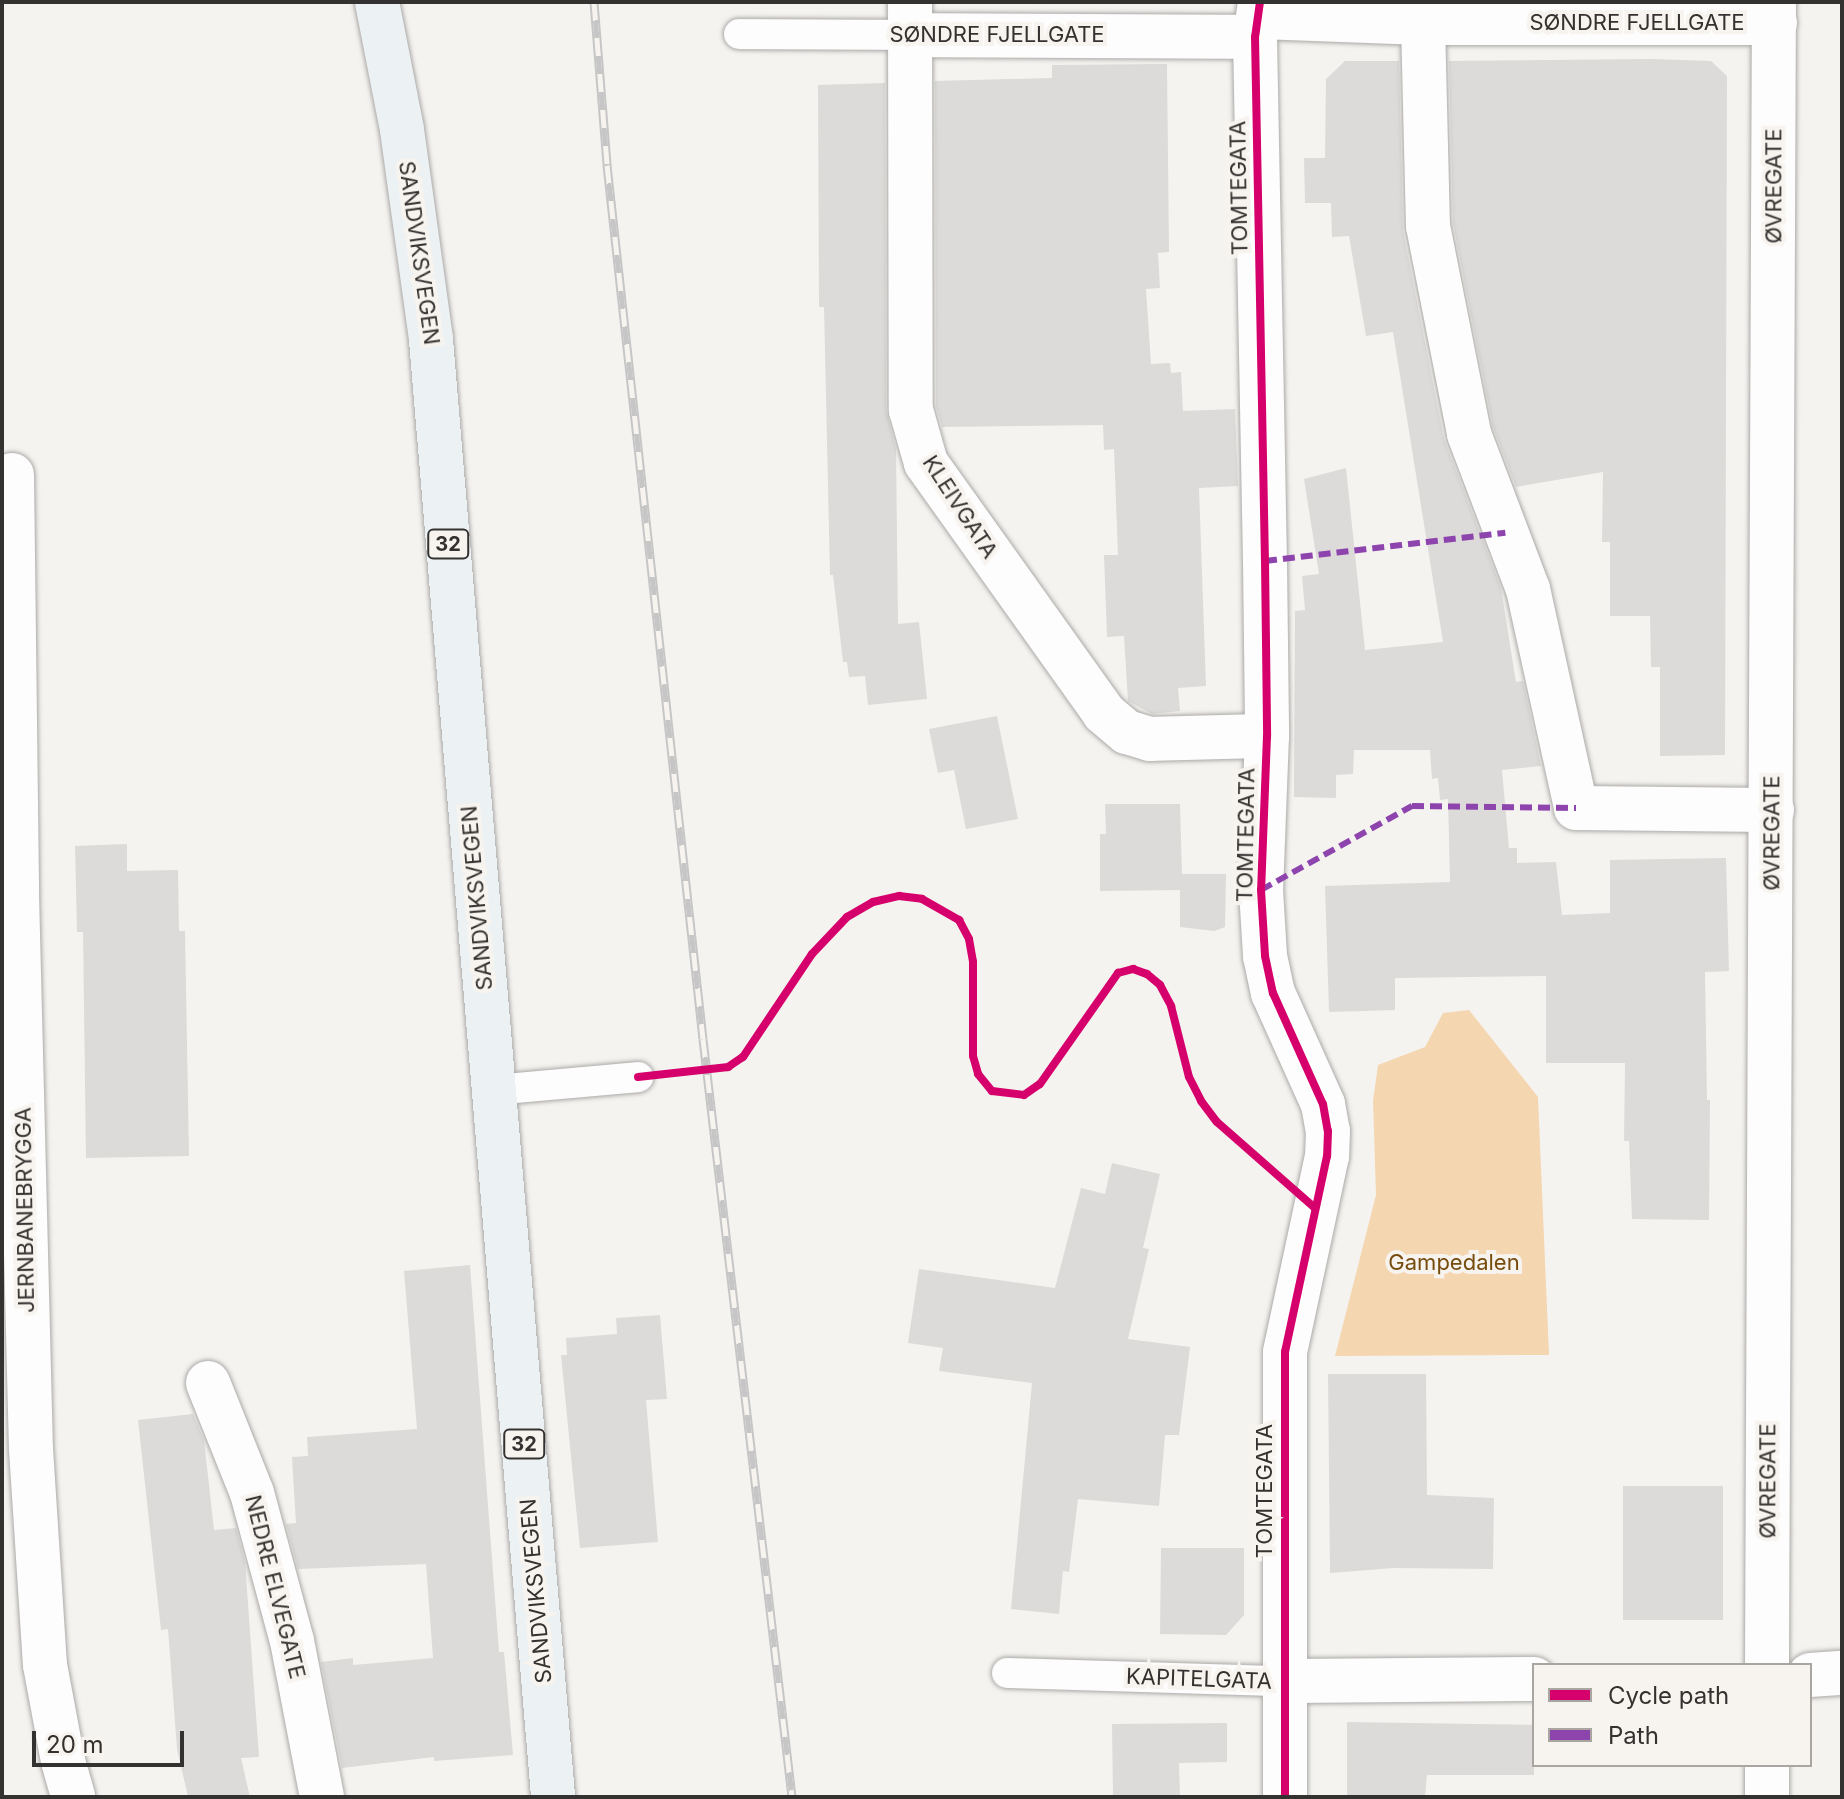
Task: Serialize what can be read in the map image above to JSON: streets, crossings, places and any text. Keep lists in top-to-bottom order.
{
  "streets": {
    "main road": ["SANDVIKSVEGEN", "32"],
    "street": [
      "SØNDRE FJELLGATE",
      "ØVREGATE",
      "TOMTEGATA",
      "KLEIVGATA",
      "JERNBANEBRYGGA",
      "NEDRE ELVEGATE",
      "KAPITELGATA"
    ]
  },
  "crossings": [
    ["SØNDRE FJELLGATE", "ØVREGATE"],
    ["SØNDRE FJELLGATE", "TOMTEGATA"],
    ["SØNDRE FJELLGATE", "KLEIVGATA"],
    ["TOMTEGATA", "KLEIVGATA"],
    ["TOMTEGATA", "KAPITELGATA"]
  ],
  "parks": ["Gampedalen"],
  "legend": ["Cycle path", "Path"],
  "scale_bar": "20 m"
}
